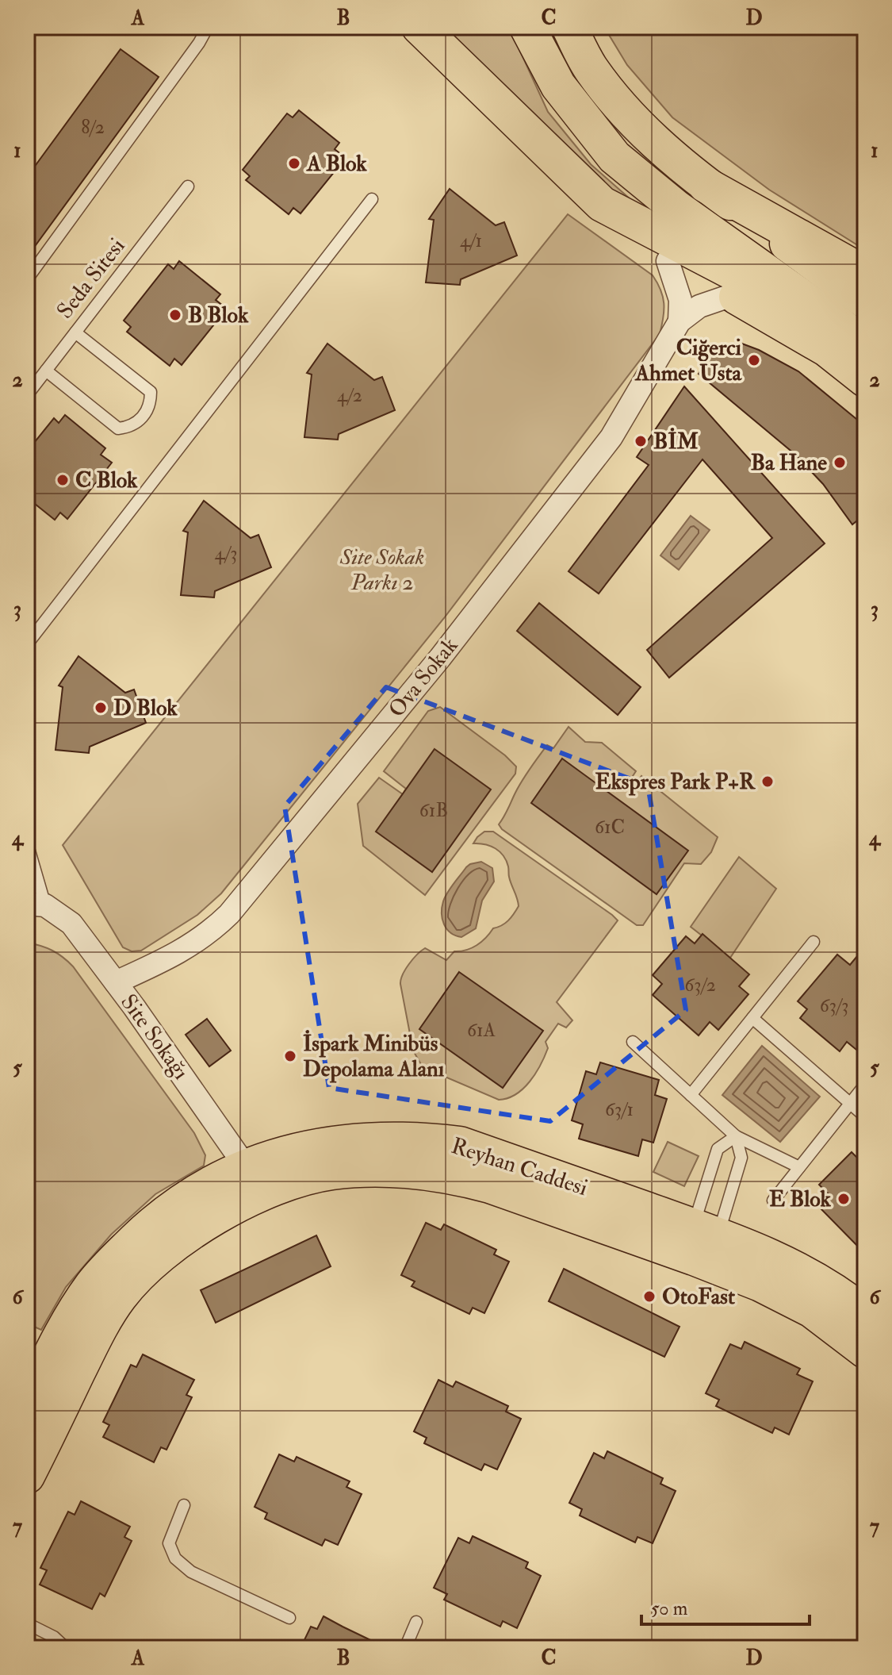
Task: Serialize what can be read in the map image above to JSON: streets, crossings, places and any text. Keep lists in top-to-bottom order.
{
  "streets": {
    "main road": ["Reyhan Caddesi"],
    "street": ["Ova Sokak", "Site Sokağı"],
    "lane": ["Seda Sitesi"]
  },
  "crossings": [
    ["Ova Sokak", "Site Sokağı"],
    ["Site Sokağı", "Reyhan Caddesi"]
  ],
  "parks": ["Site Sokak Parkı 2"],
  "places": [
    "A Blok",
    "B Blok",
    "Ciğerci Ahmet Usta",
    "BİM",
    "Ba Hane",
    "C Blok",
    "D Blok",
    "Ekspres Park P+R",
    "İspark Minibüs Depolama Alanı",
    "E Blok",
    "OtoFast"
  ],
  "house_numbers": [
    "8/2",
    "4/1",
    "4/2",
    "4/3",
    "61B",
    "61C",
    "63/2",
    "63/3",
    "61A",
    "63/1"
  ],
  "scale_bar": "50 m",
  "grid": {
    "columns": [
      "A",
      "B",
      "C",
      "D"
    ],
    "rows": [
      "1",
      "2",
      "3",
      "4",
      "5",
      "6",
      "7"
    ]
  }
}
